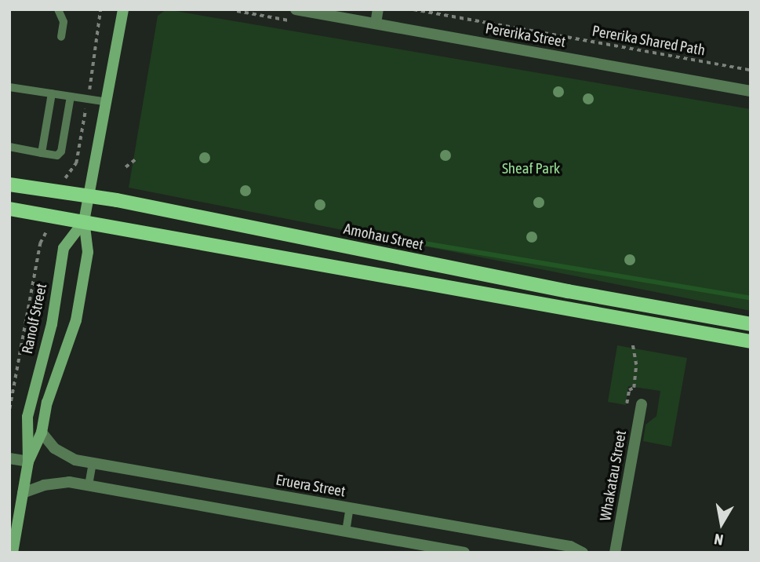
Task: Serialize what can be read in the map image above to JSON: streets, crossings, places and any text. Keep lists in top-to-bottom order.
{
  "streets": {
    "main road": ["Amohau Street", "Ranolf Street"],
    "street": ["Pererika Street", "Whakatau Street", "Eruera Street"],
    "path": ["Pererika Shared Path"]
  },
  "crossings": [
    ["Amohau Street", "Ranolf Street"],
    ["Ranolf Street", "Eruera Street"]
  ],
  "parks": ["Sheaf Park"],
  "north": "bottom"
}
